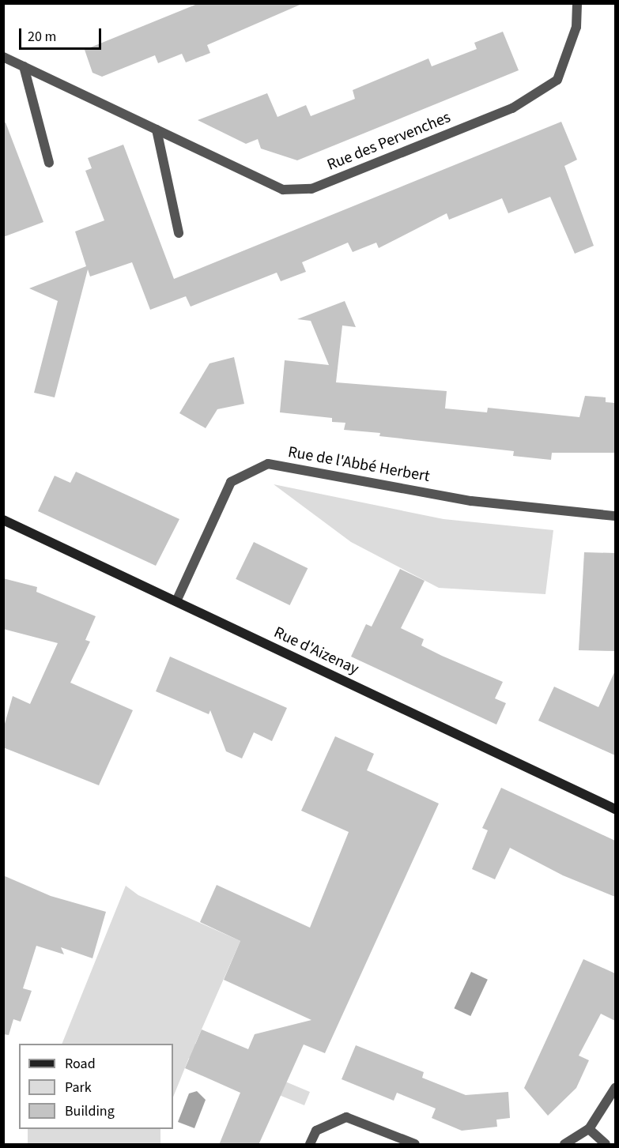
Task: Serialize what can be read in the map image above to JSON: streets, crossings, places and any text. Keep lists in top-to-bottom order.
{
  "streets": {
    "main road": ["Rue d'Aizenay"],
    "street": ["Rue des Pervenches", "Rue de l'Abbé Herbert"]
  },
  "crossings": [
    ["Rue de l'Abbé Herbert", "Rue d'Aizenay"]
  ],
  "legend": ["Road", "Park", "Building"],
  "scale_bar": "20 m"
}
